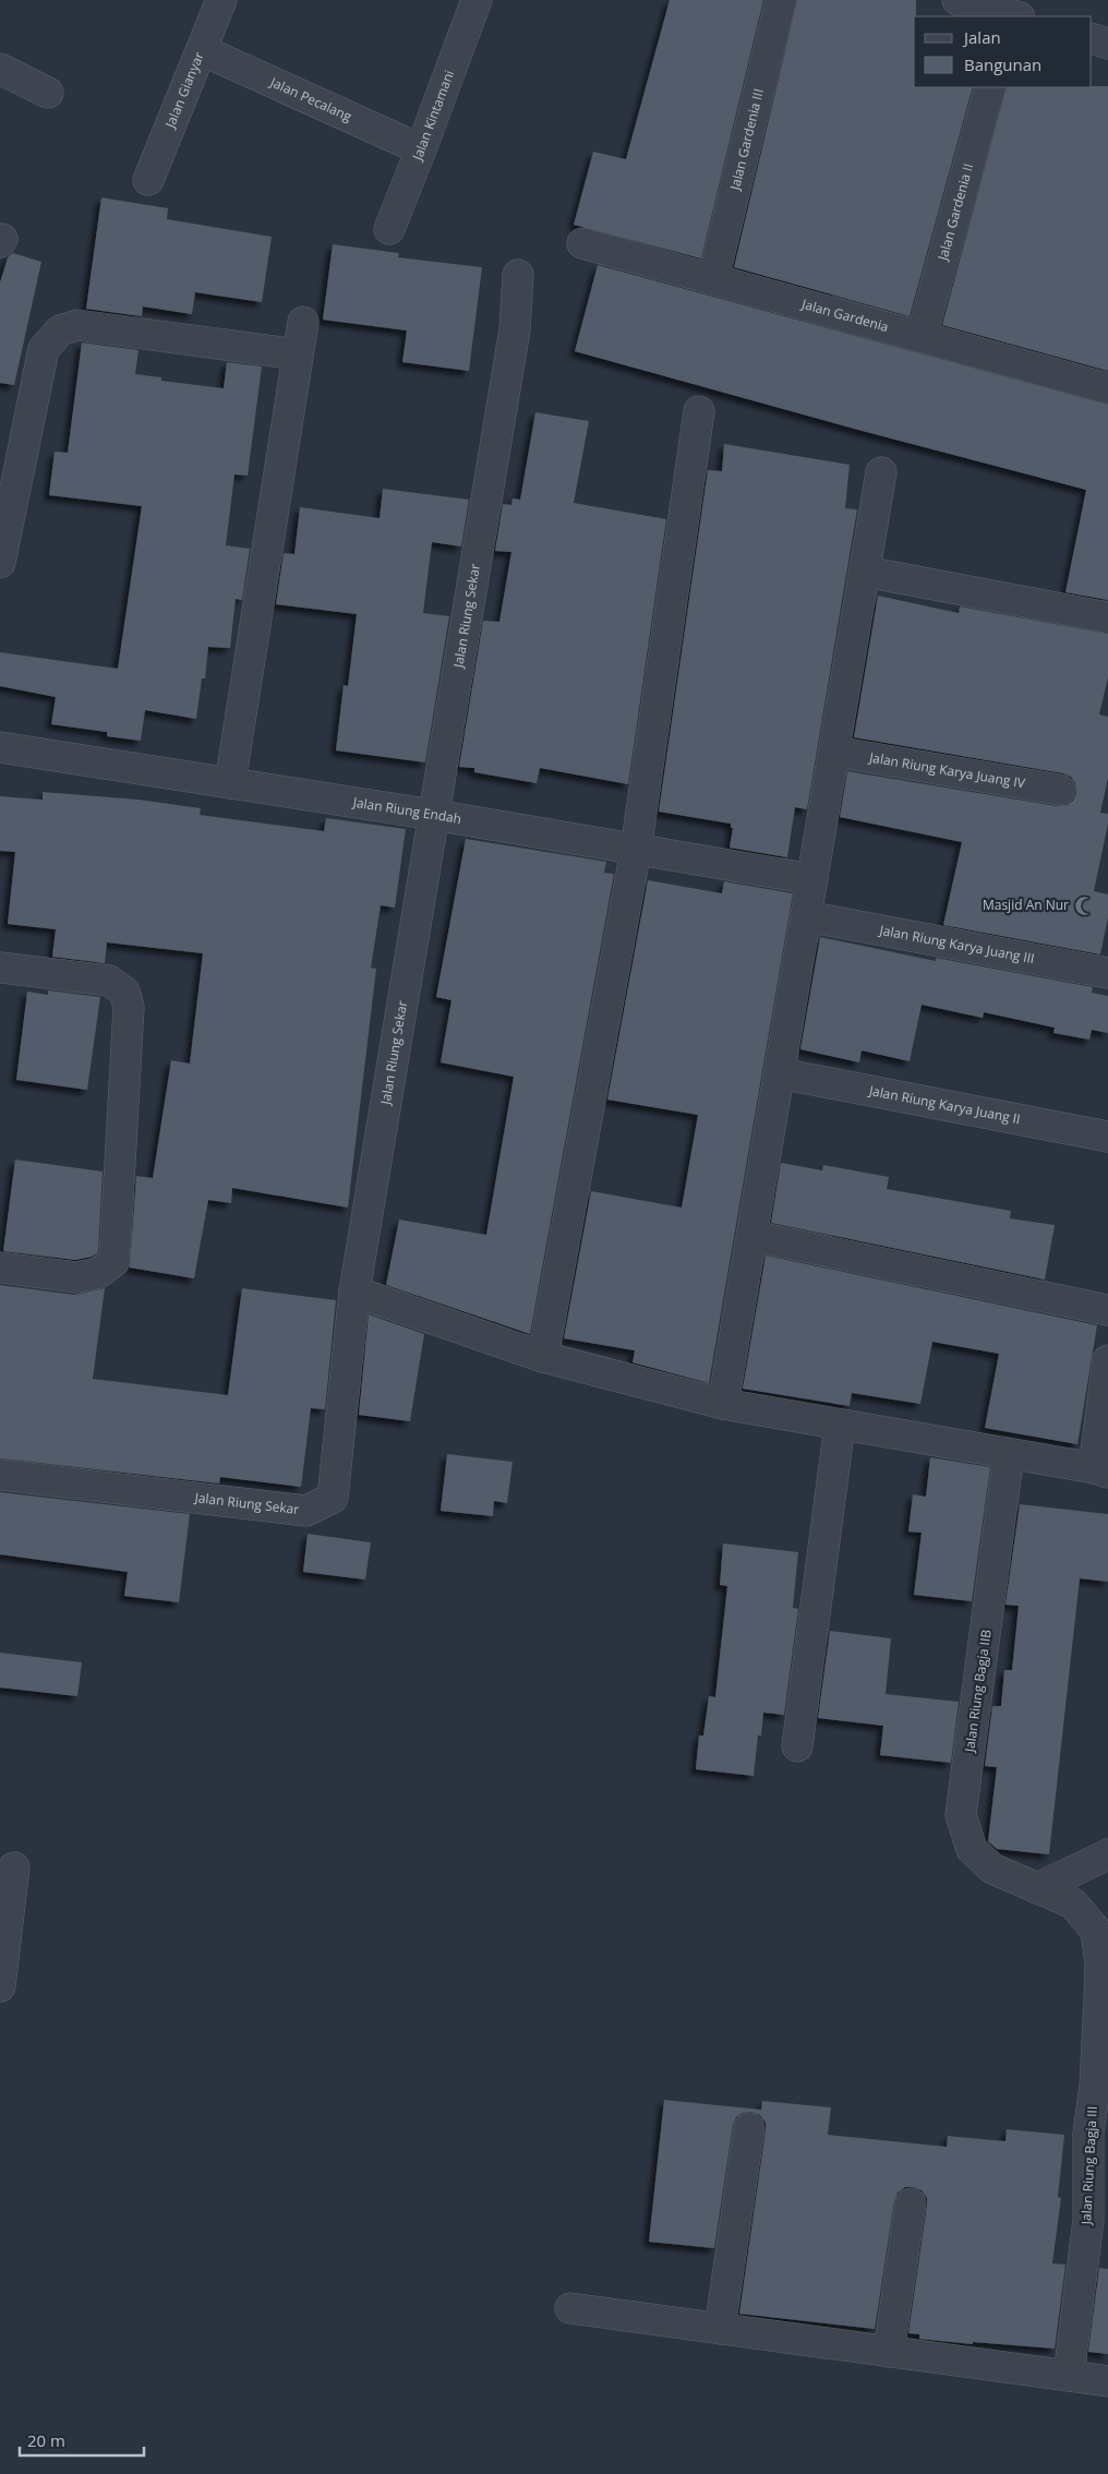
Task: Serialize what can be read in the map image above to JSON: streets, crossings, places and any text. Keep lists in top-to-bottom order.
{
  "streets": {
    "street": [
      "Jalan Gianyar",
      "Jalan Pecalang",
      "Jalan Kintamani",
      "Jalan Gardenia III",
      "Jalan Gardenia II",
      "Jalan Gardenia",
      "Jalan Riung Sekar",
      "Jalan Riung Karya Juang IV",
      "Jalan Riung Endah",
      "Jalan Riung Karya Juang III",
      "Jalan Riung Karya Juang II",
      "Jalan Riung Bagja IIB",
      "Jalan Riung Bagja III"
    ]
  },
  "crossings": [
    ["Jalan Gianyar", "Jalan Pecalang"],
    ["Jalan Pecalang", "Jalan Kintamani"],
    ["Jalan Gardenia III", "Jalan Gardenia"],
    ["Jalan Gardenia II", "Jalan Gardenia"],
    ["Jalan Riung Sekar", "Jalan Riung Endah"],
    ["Jalan Riung Bagja IIB", "Jalan Riung Bagja III"]
  ],
  "places": {
    "mosque": ["Masjid An Nur"]
  },
  "legend": ["Jalan", "Bangunan"],
  "scale_bar": "20 m"
}
